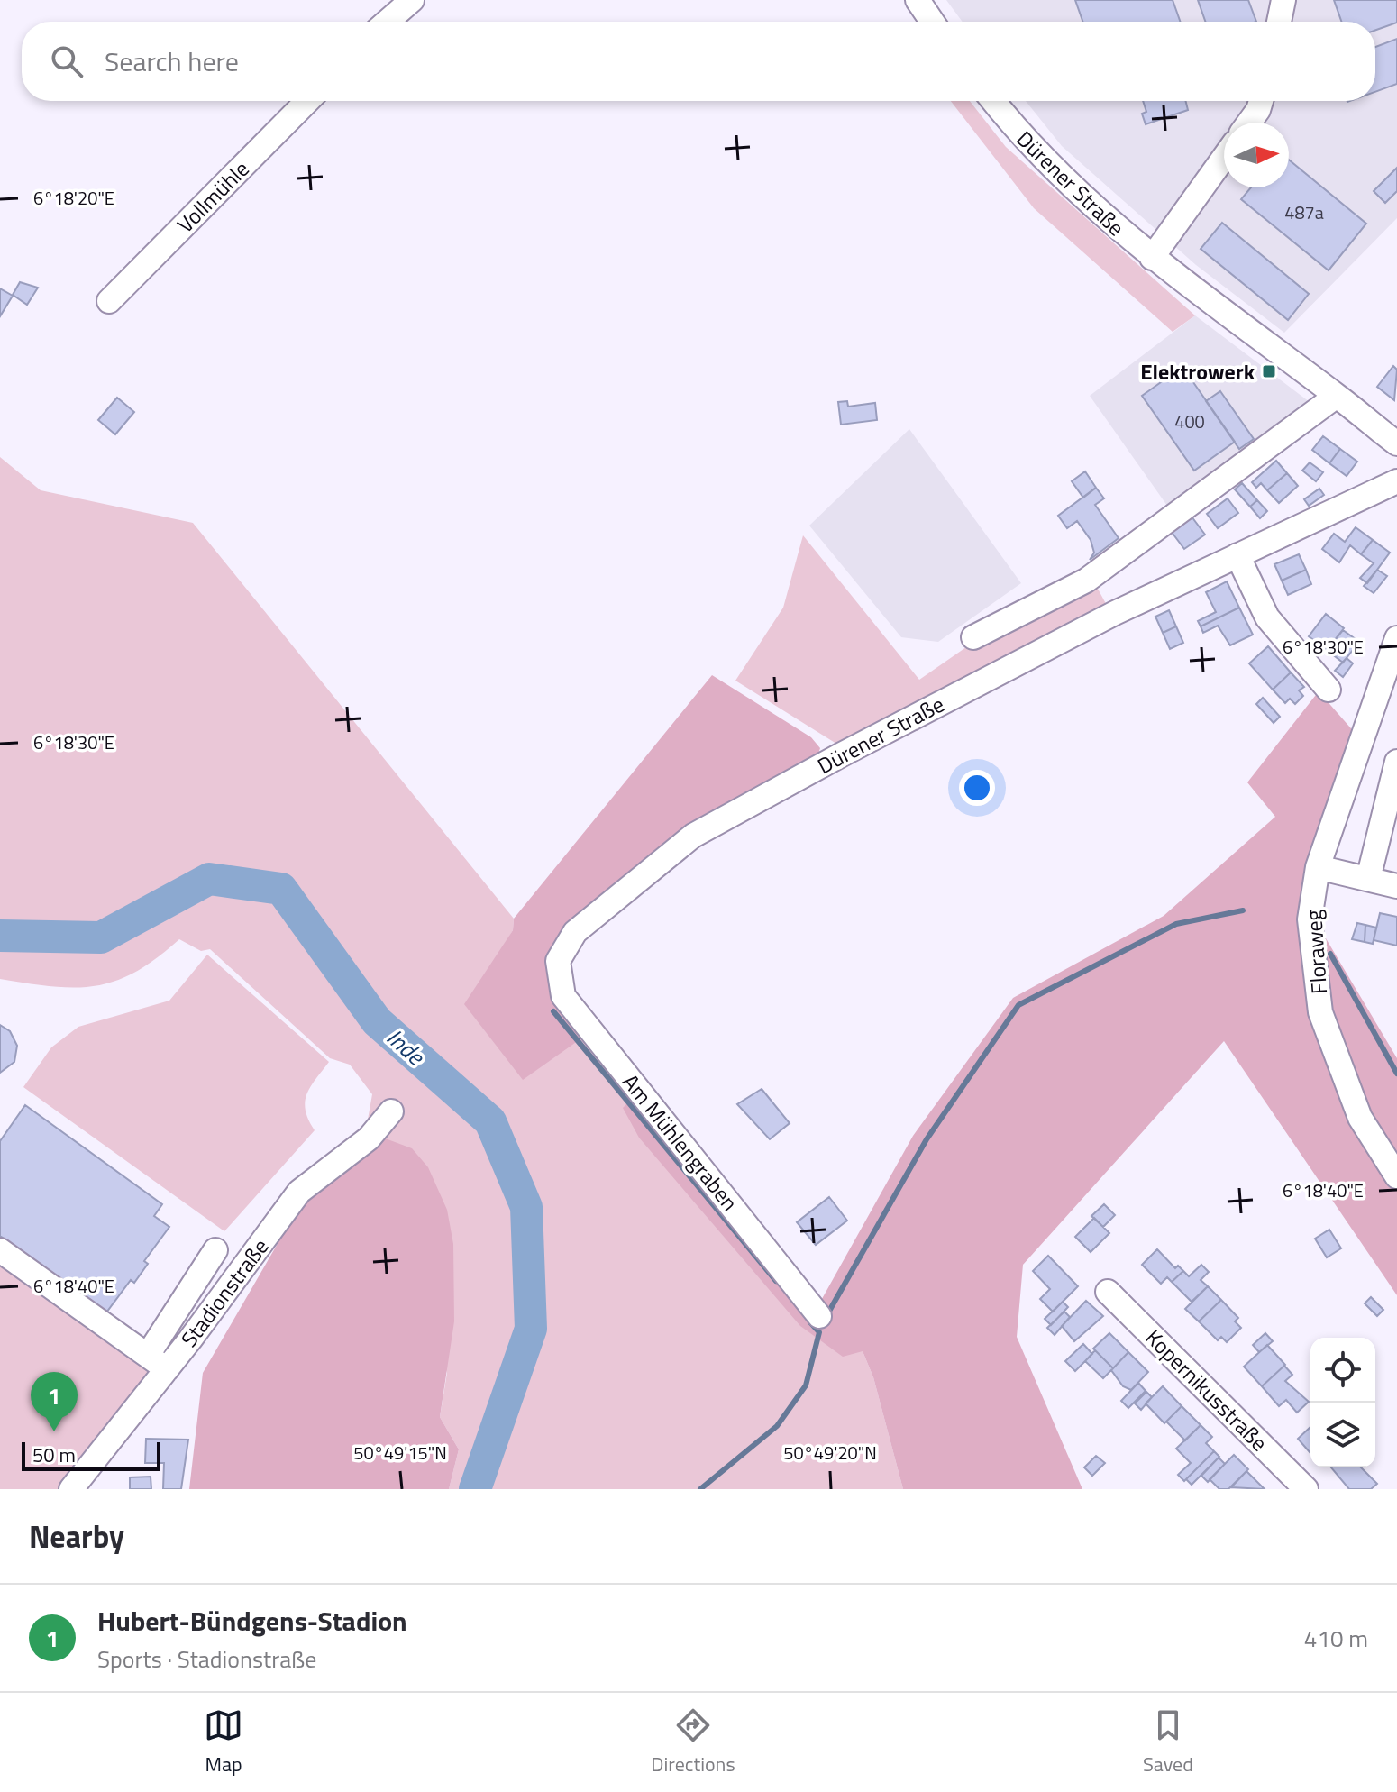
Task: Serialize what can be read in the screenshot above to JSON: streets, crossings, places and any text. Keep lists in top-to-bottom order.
{
  "streets": {
    "street": [
      "Dürener Straße",
      "Vollmühle",
      "Floraweg",
      "Am Mühlengraben",
      "Stadionstraße",
      "Kopernikusstraße"
    ]
  },
  "crossings": [
    ["Dürener Straße", "Am Mühlengraben"]
  ],
  "water": ["Inde"],
  "places": {
    "transit": ["Elektrowerk"]
  },
  "house_numbers": ["487a", "400"],
  "scale_bar": "50 m",
  "north": "right",
  "page": {
    "search": "Search here",
    "pins": "1",
    "scale": "50 m",
    "heading": "Nearby",
    "list": [
      {
        "mark": "1",
        "name": "Hubert-Bündgens-Stadion",
        "note": "Sports · Stadionstraße",
        "value": "410 m"
      }
    ],
    "nav": ["Map", "Directions", "Saved"]
  },
  "coordinates": [
    "6°18'20\"E",
    "6°18'30\"E",
    "6°18'40\"E",
    "50°49'15\"N",
    "50°49'20\"N"
  ]
}
